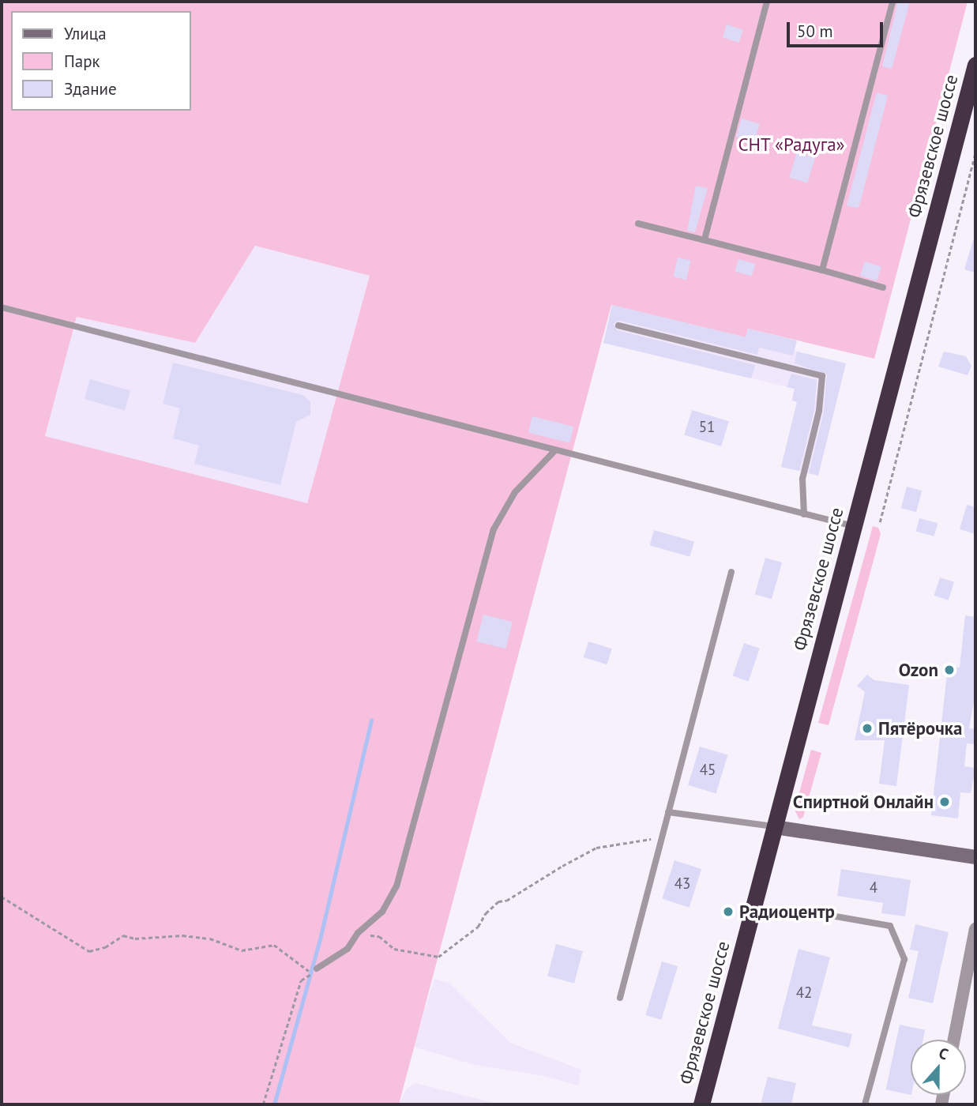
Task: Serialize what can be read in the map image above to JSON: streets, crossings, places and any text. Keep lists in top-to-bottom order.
{
  "streets": {
    "highway": ["Фрязевское шоссе"]
  },
  "parks": ["СНТ «Радуга»"],
  "places": [
    "Ozon",
    "Пятёрочка",
    "Спиртной Онлайн",
    "Радиоцентр"
  ],
  "house_numbers": [
    "51",
    "45",
    "43",
    "4",
    "42"
  ],
  "legend": ["Улица", "Парк", "Здание"],
  "scale_bar": "50 m",
  "north": "top"
}
